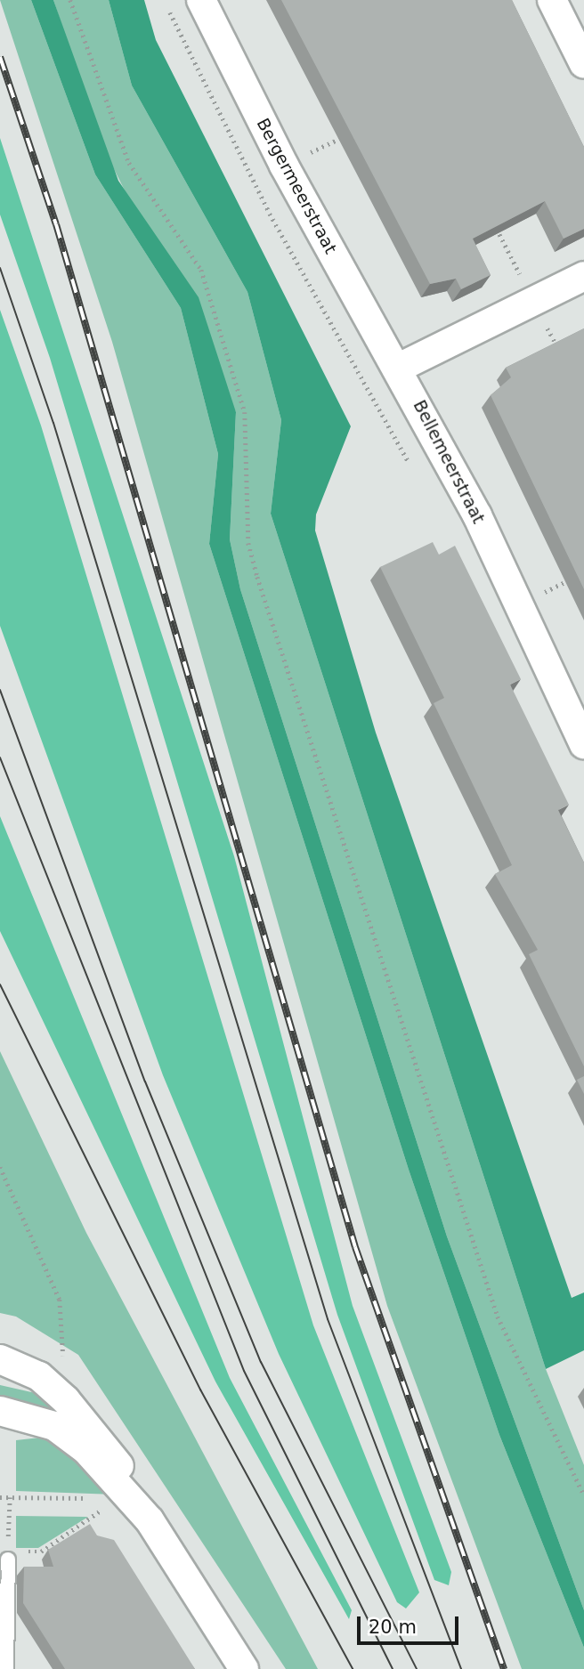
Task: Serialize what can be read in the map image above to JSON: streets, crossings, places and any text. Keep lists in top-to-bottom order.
{
  "streets": {
    "street": ["Bergermeerstraat", "Bellemeerstraat"]
  },
  "crossings": [
    ["Bergermeerstraat", "Bellemeerstraat"]
  ],
  "scale_bar": "20 m"
}
